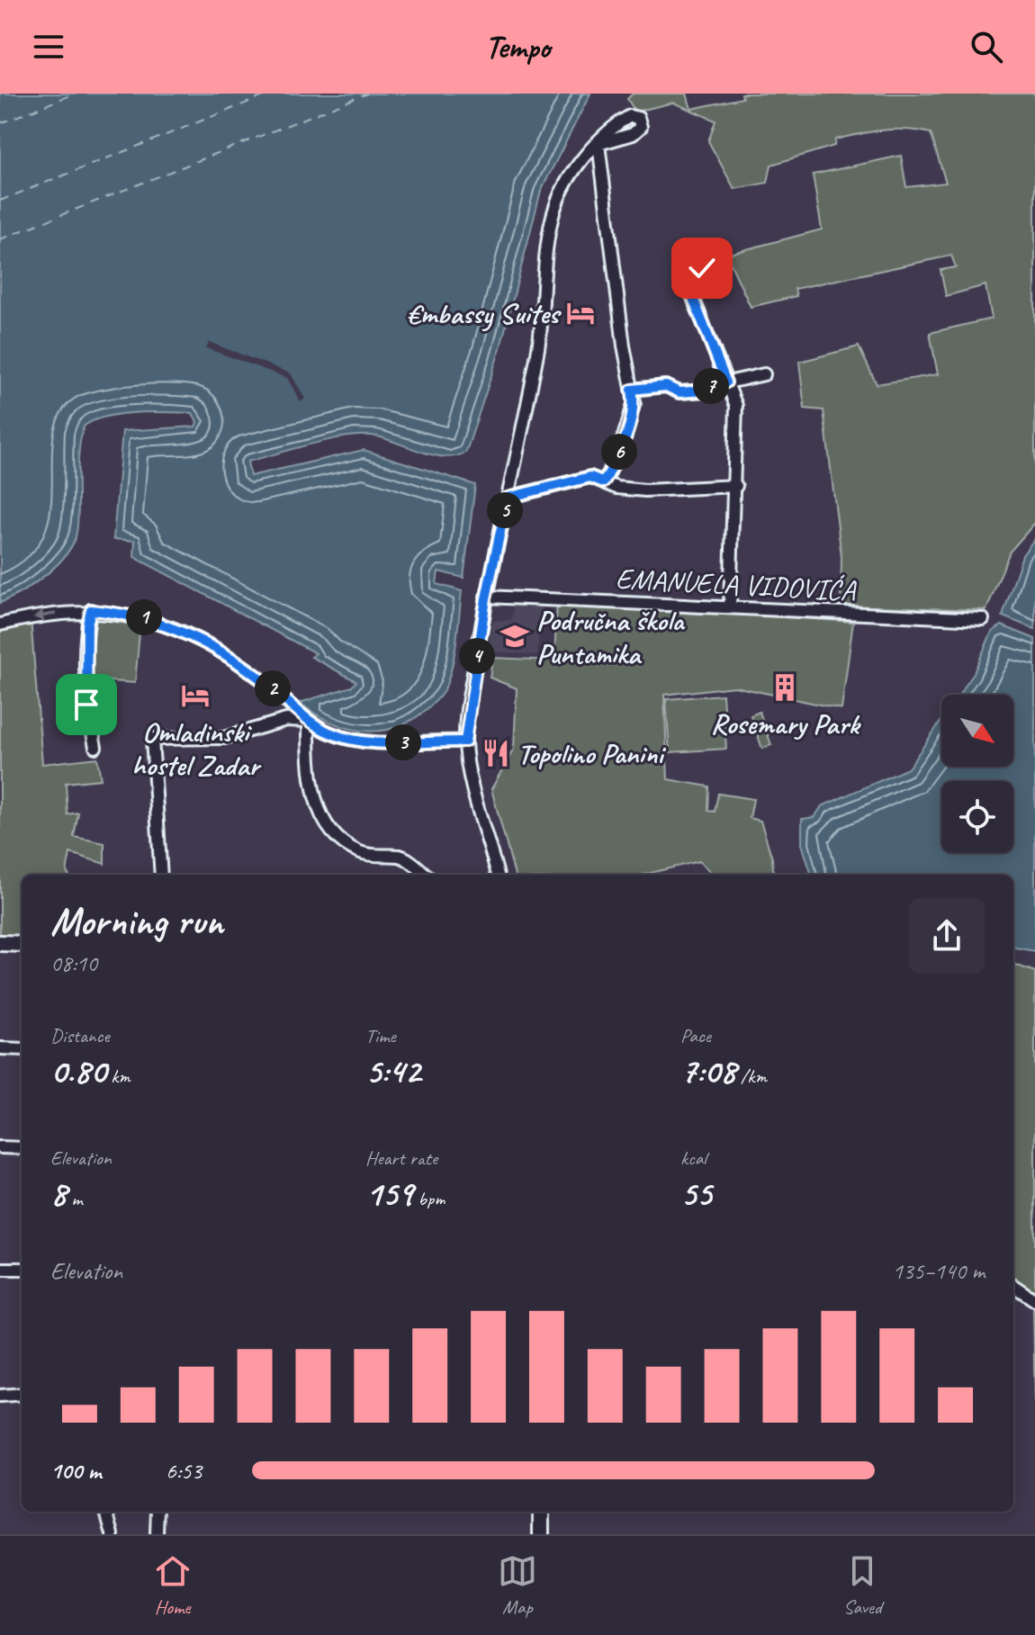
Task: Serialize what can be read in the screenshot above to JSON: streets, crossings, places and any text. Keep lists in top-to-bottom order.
{
  "streets": {
    "street": ["EMANUELA VIDOVIĆA"]
  },
  "places": {
    "hotel": ["€mbassy Suites", "Omladinski hostel Zadar"],
    "school or university": ["Područna škola Puntamika"],
    "building": ["Rosemary Park"],
    "restaurant": ["Topolino Panini"]
  },
  "north": "bottom right",
  "page": {
    "header": "Tempo",
    "pins": [
      "7",
      "6",
      "5",
      "1",
      "4",
      "2",
      "3"
    ],
    "heading": ["Morning run", "08:10"],
    "stats": [
      ["Distance", "0.80 km"],
      ["Time", "5:42"],
      ["Pace", "7:08 /km"],
      ["Elevation", "8 m"],
      ["Heart rate", "159 bpm"],
      ["kcal", "55"]
    ],
    "chart": ["Elevation", "135–140 m"],
    "list": [
      {
        "name": "100 m",
        "note": "6:53"
      }
    ],
    "tabs": ["Home", "Map", "Saved"]
  }
}
